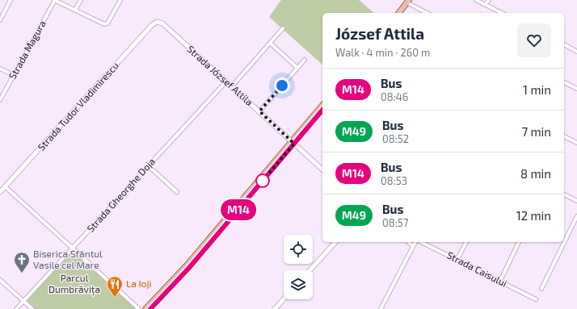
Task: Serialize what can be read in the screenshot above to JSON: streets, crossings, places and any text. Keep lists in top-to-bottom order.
{
  "streets": {
    "street": [
      "Strada Magura",
      "Strada József Attila",
      "Strada Tudor Vladimirescu",
      "Strada Gheorghe Doja",
      "Strada Caisului"
    ]
  },
  "crossings": [
    ["Strada József Attila", "Strada Tudor Vladimirescu"],
    ["Strada József Attila", "Strada Gheorghe Doja"]
  ],
  "parks": ["Parcul Dumbrăvița"],
  "places": {
    "church": ["Biserica Sfântul Vasile cel Mare"],
    "restaurant": ["La Ioji"]
  },
  "lines": ["bus line M14"],
  "page": {
    "on_map": "M14",
    "heading": ["József Attila", "Walk · 4 min · 260 m"],
    "list": [
      {
        "mark": "M14",
        "name": "Bus",
        "note": "08:46",
        "value": "1 min"
      },
      {
        "mark": "M49",
        "name": "Bus",
        "note": "08:52",
        "value": "7 min"
      },
      {
        "mark": "M14",
        "name": "Bus",
        "note": "08:53",
        "value": "8 min"
      },
      {
        "mark": "M49",
        "name": "Bus",
        "note": "08:57",
        "value": "12 min"
      }
    ]
  }
}
